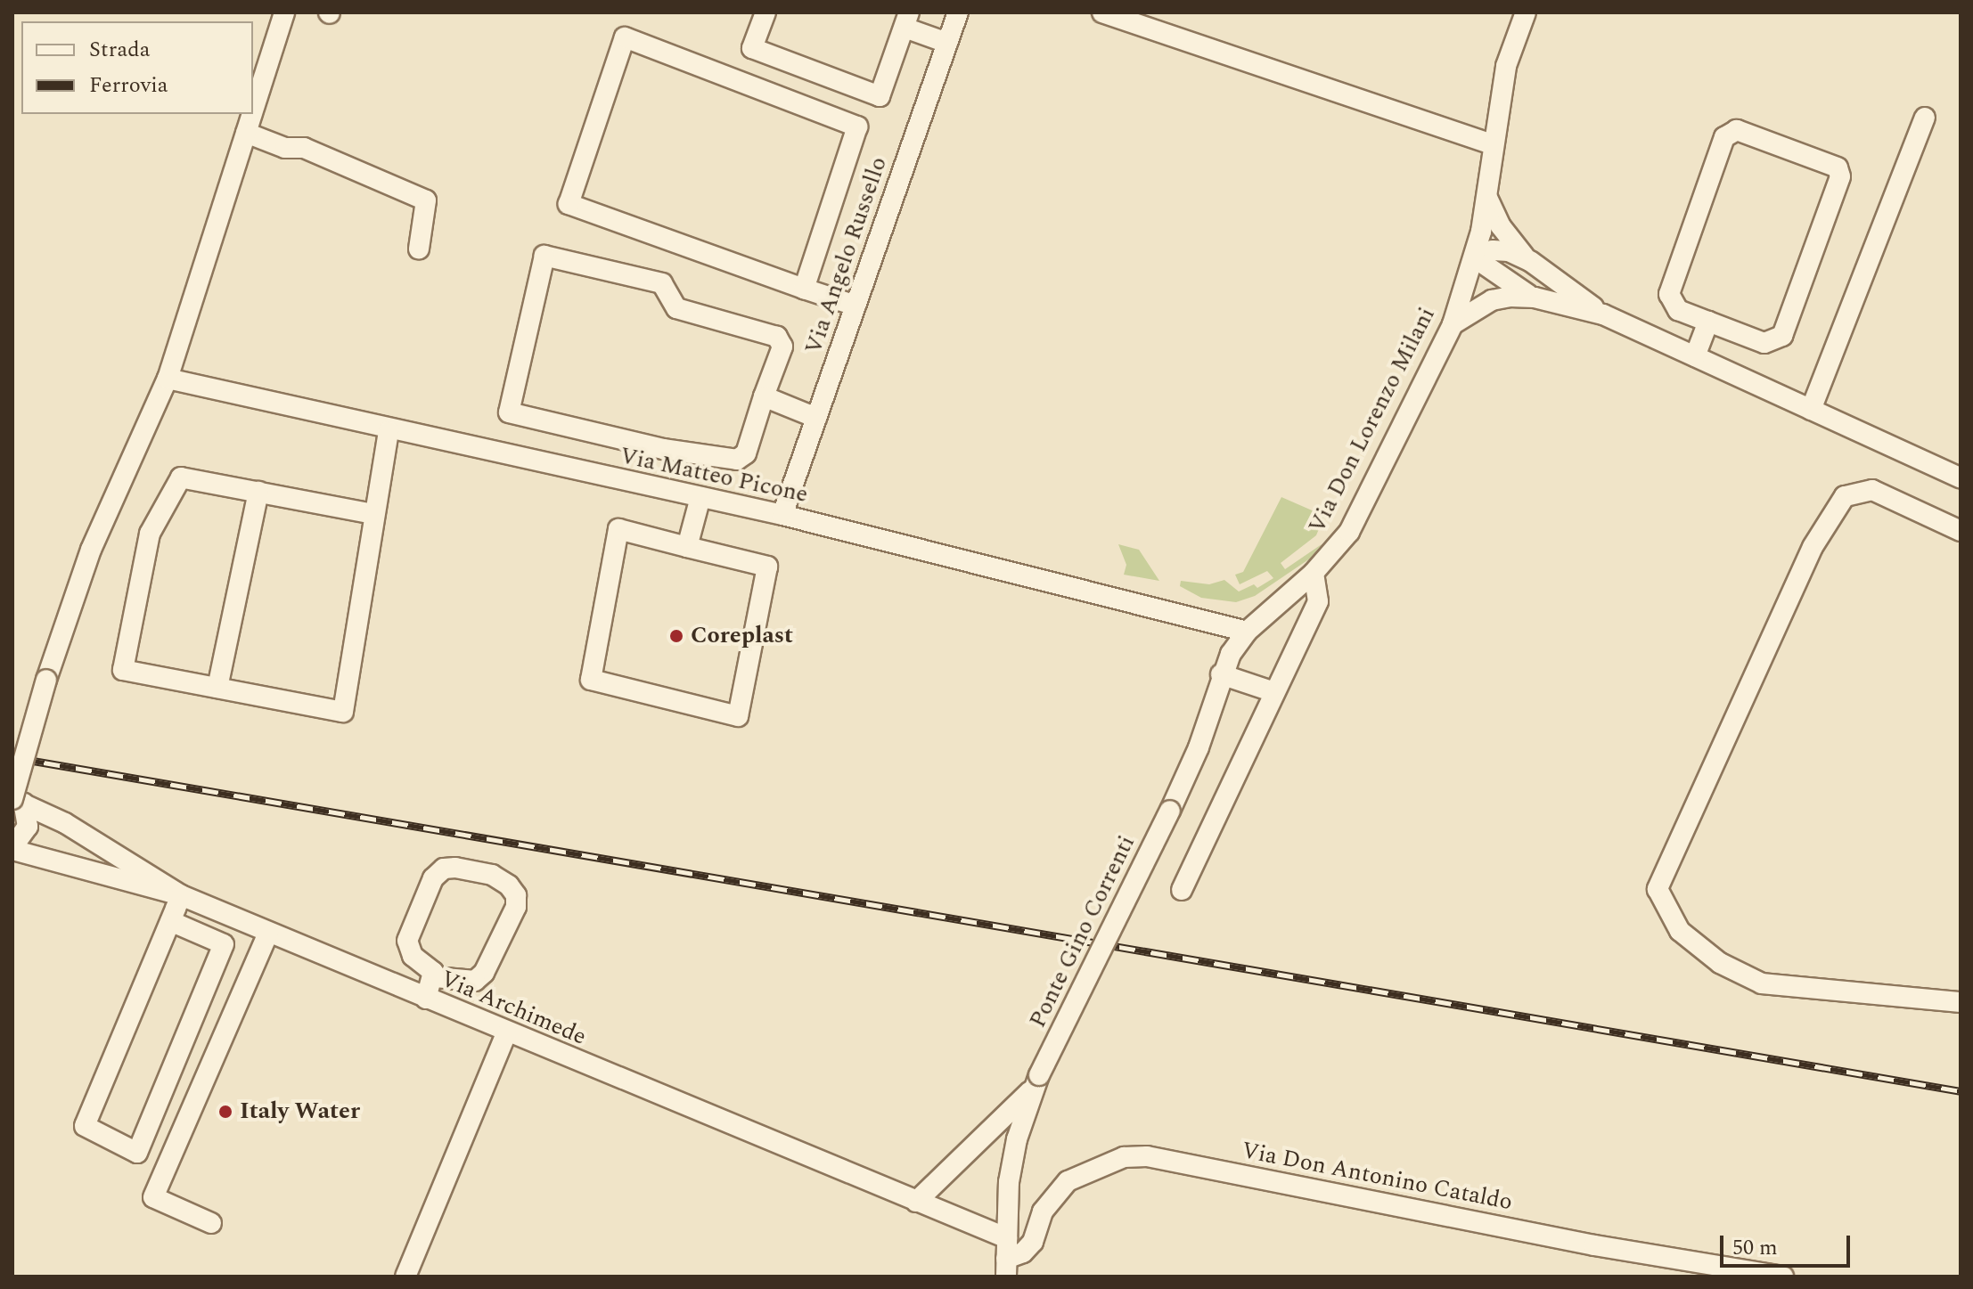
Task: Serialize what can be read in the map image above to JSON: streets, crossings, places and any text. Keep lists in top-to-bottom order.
{
  "streets": {
    "street": [
      "Via Angelo Russello",
      "Via Don Lorenzo Milani",
      "Via Matteo Picone",
      "Ponte Gino Correnti",
      "Via Archimede",
      "Via Don Antonino Cataldo"
    ]
  },
  "crossings": [
    ["Via Angelo Russello", "Via Matteo Picone"],
    ["Via Don Lorenzo Milani", "Via Matteo Picone"],
    ["Via Don Lorenzo Milani", "Ponte Gino Correnti"]
  ],
  "places": ["Coreplast", "Italy Water"],
  "legend": ["Strada", "Ferrovia"],
  "scale_bar": "50 m"
}
